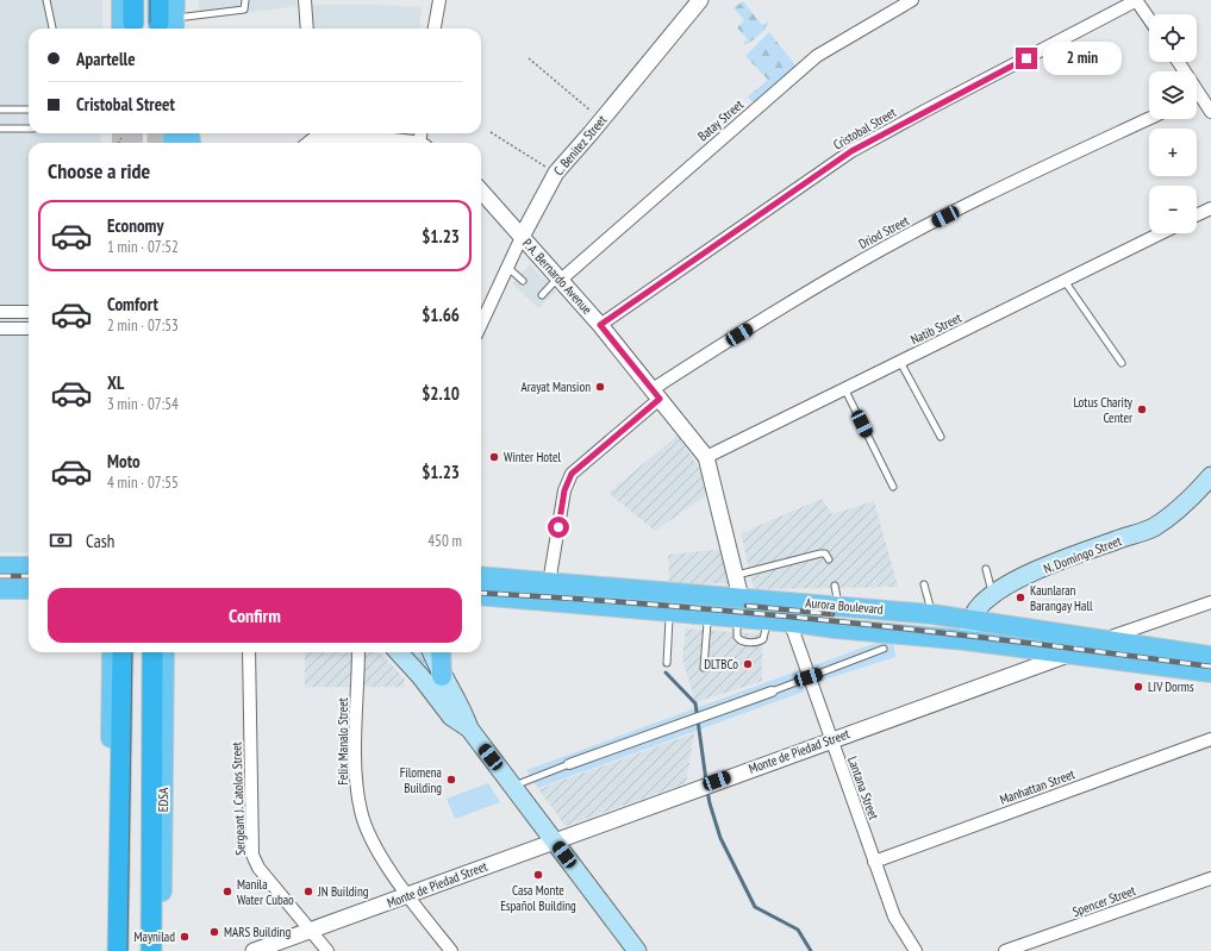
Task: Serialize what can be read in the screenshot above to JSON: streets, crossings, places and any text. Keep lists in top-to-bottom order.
{
  "streets": {
    "highway": ["EDSA"],
    "main road": ["N. Domingo Street", "Aurora Boulevard"],
    "street": [
      "Batay Street",
      "Cristobal Street",
      "C. Benitez Street",
      "Driod Street",
      "P. A. Bernardo Avenue",
      "Natib Street",
      "Felix Manalo Street",
      "Monte de Piedad Street",
      "Manhattan Street",
      "Lantana Street",
      "Sergeant J. Catolos Street",
      "Spencer Street"
    ]
  },
  "crossings": [
    ["Batay Street", "P. A. Bernardo Avenue"],
    ["Cristobal Street", "P. A. Bernardo Avenue"],
    ["C. Benitez Street", "P. A. Bernardo Avenue"],
    ["Driod Street", "P. A. Bernardo Avenue"],
    ["Driod Street", "Aurora Boulevard"],
    ["P. A. Bernardo Avenue", "Natib Street"],
    ["P. A. Bernardo Avenue", "Aurora Boulevard"],
    ["N. Domingo Street", "Aurora Boulevard"],
    ["Aurora Boulevard", "Monte de Piedad Street"],
    ["Felix Manalo Street", "Monte de Piedad Street"],
    ["Monte de Piedad Street", "Lantana Street"],
    ["Monte de Piedad Street", "Sergeant J. Catolos Street"],
    ["Manhattan Street", "Lantana Street"]
  ],
  "places": [
    "Arayat Mansion",
    "Lotus Charity Center",
    "Winter Hotel",
    "Kaunlaran Barangay Hall",
    "DLTBCo",
    "LIV Dorms",
    "Filomena Building",
    "Casa Monte Español Building",
    "Manila Water Cubao",
    "JN Building",
    "MARS Building",
    "Maynilad"
  ],
  "page": {
    "map_buttons": ["+", "−"],
    "banner": ["Apartelle", "Cristobal Street"],
    "bubble": "2 min",
    "heading": "Choose a ride",
    "list": [
      {
        "name": "Economy",
        "note": "1 min · 07:52",
        "value": "$1.23"
      },
      {
        "name": "Comfort",
        "note": "2 min · 07:53",
        "value": "$1.66"
      },
      {
        "name": "XL",
        "note": "3 min · 07:54",
        "value": "$2.10"
      },
      {
        "name": "Moto",
        "note": "4 min · 07:55",
        "value": "$1.23"
      }
    ],
    "pay": ["Cash", "450 m"],
    "buttons": "Confirm"
  }
}
